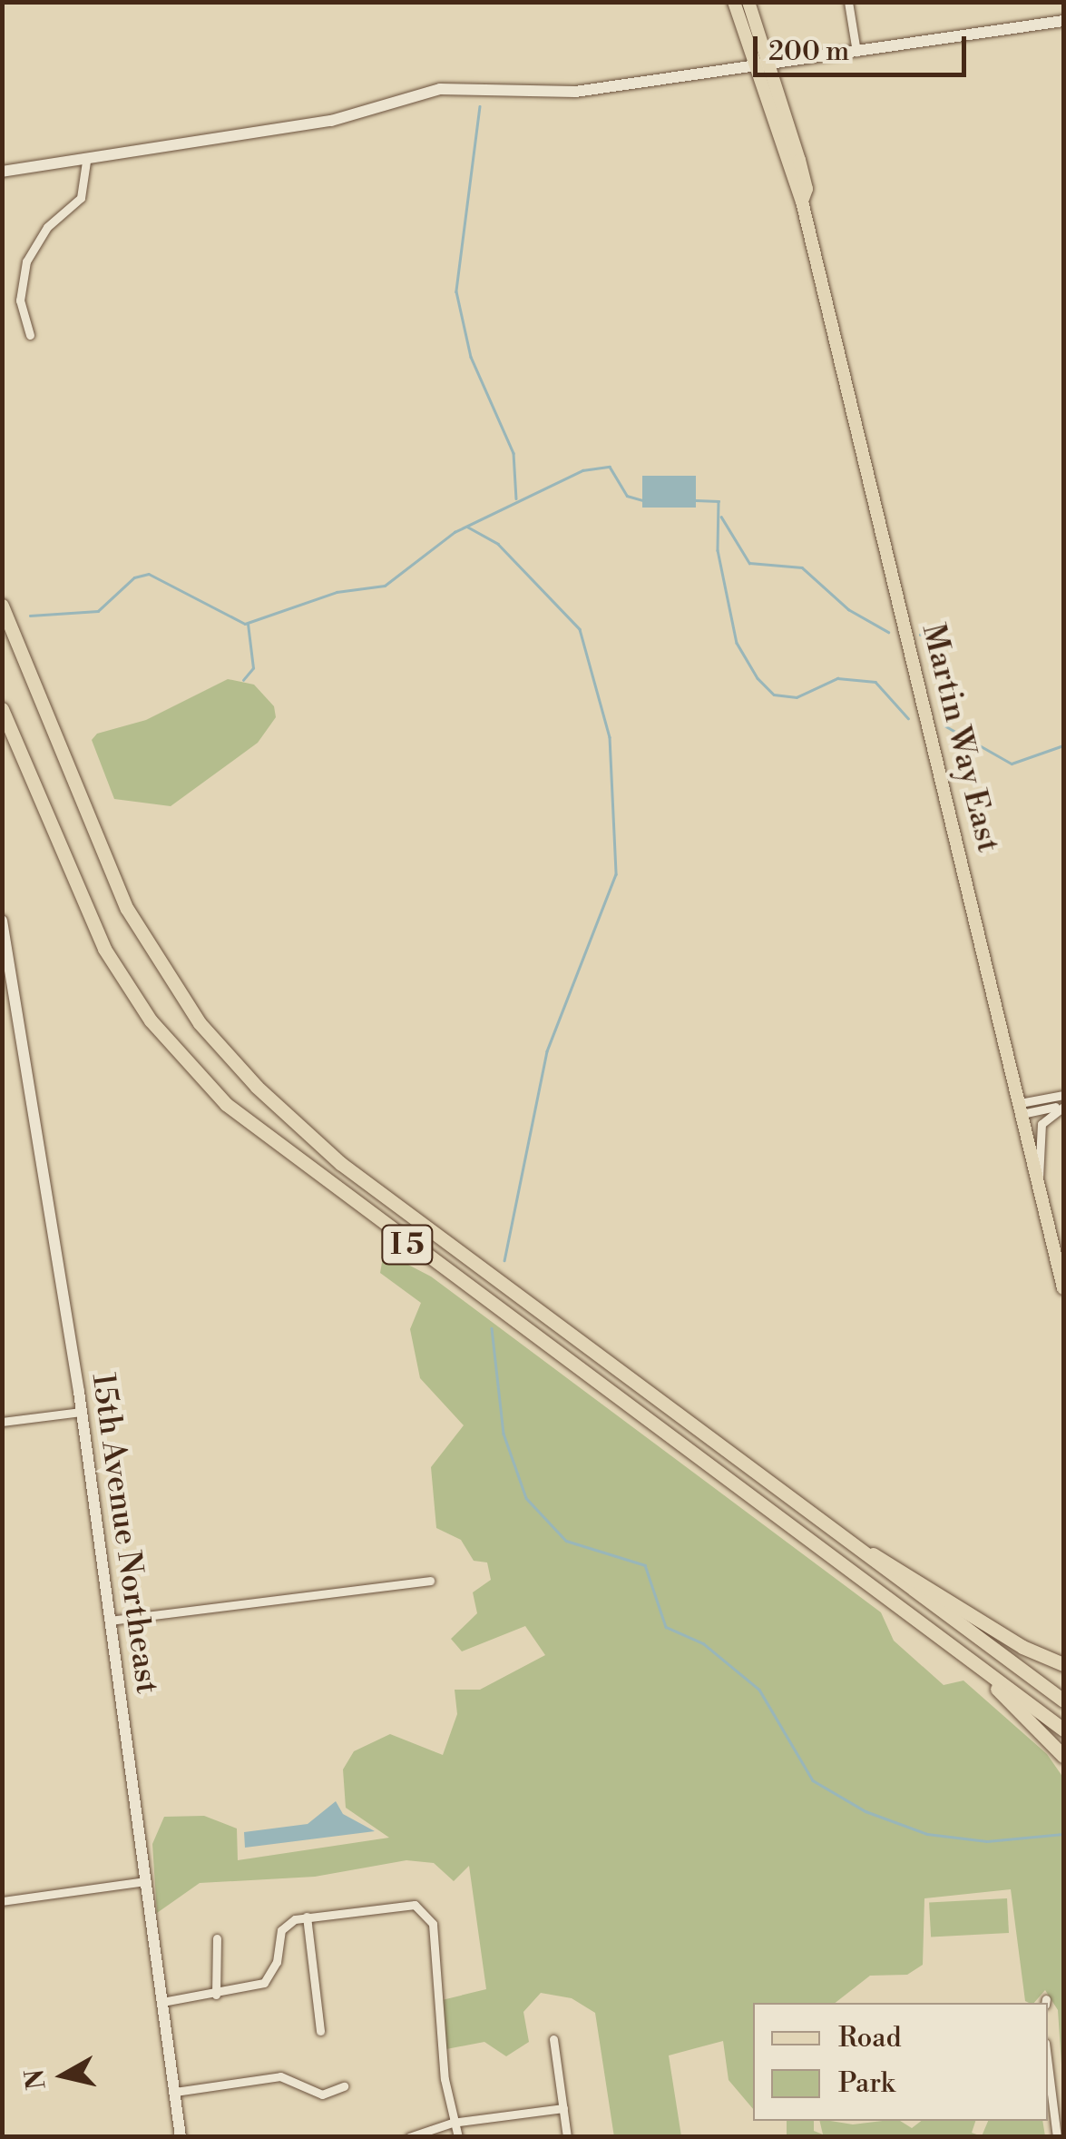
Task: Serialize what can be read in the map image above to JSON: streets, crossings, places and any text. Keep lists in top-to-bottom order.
{
  "streets": {
    "highway": ["I 5"],
    "main road": ["Martin Way East"],
    "street": ["15th Avenue Northeast"]
  },
  "legend": ["Road", "Park"],
  "scale_bar": "200 m",
  "north": "left"
}
